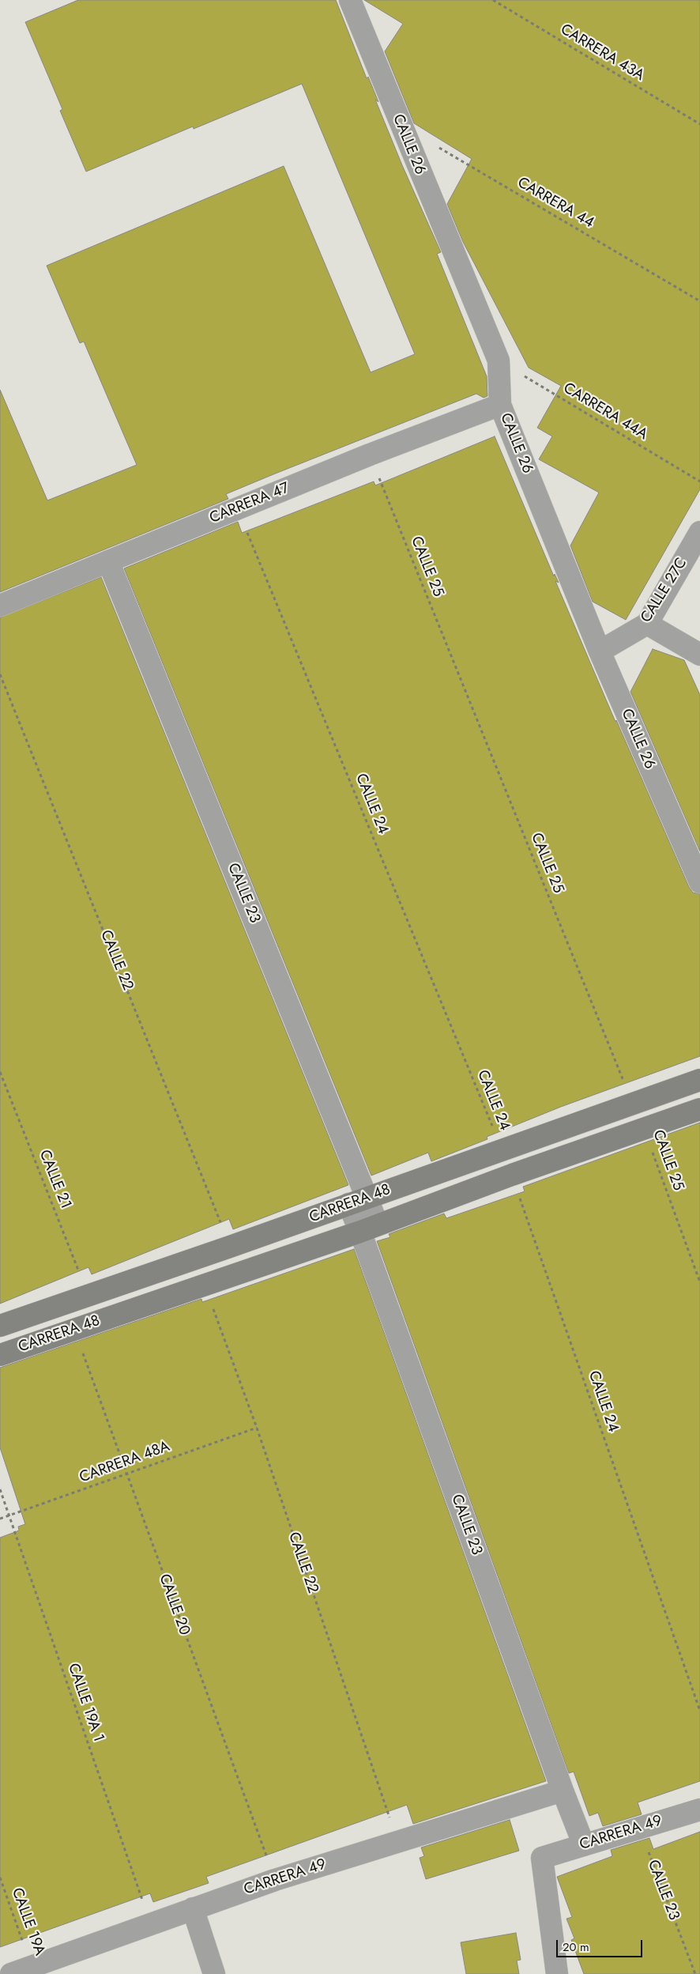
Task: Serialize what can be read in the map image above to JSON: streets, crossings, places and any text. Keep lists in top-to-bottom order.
{
  "streets": {
    "street": [
      "CALLE 26",
      "CARRERA 47",
      "CALLE 27C",
      "CALLE 23",
      "CARRERA 48",
      "CARRERA 49"
    ],
    "path": [
      "CARRERA 43A",
      "CARRERA 44",
      "CARRERA 44A",
      "CALLE 25",
      "CALLE 24",
      "CALLE 22",
      "CALLE 21",
      "CARRERA 48A",
      "CALLE 20",
      "CALLE 19A 1",
      "CALLE 19A"
    ]
  },
  "crossings": [
    ["CALLE 26", "CARRERA 44A"],
    ["CALLE 26", "CARRERA 47"],
    ["CALLE 26", "CALLE 27C"],
    ["CARRERA 47", "CALLE 25"],
    ["CARRERA 47", "CALLE 24"],
    ["CARRERA 47", "CALLE 23"],
    ["CALLE 25", "CARRERA 48"],
    ["CALLE 24", "CARRERA 48"],
    ["CALLE 23", "CARRERA 48"],
    ["CALLE 23", "CARRERA 49"],
    ["CALLE 22", "CARRERA 48"],
    ["CALLE 22", "CARRERA 48A"],
    ["CALLE 22", "CARRERA 49"],
    ["CALLE 21", "CARRERA 48"],
    ["CARRERA 48", "CALLE 20"],
    ["CARRERA 48A", "CALLE 20"],
    ["CARRERA 48A", "CALLE 19A 1"],
    ["CALLE 20", "CARRERA 49"],
    ["CALLE 19A 1", "CARRERA 49"],
    ["CARRERA 49", "CALLE 19A"]
  ],
  "scale_bar": "20 m"
}
